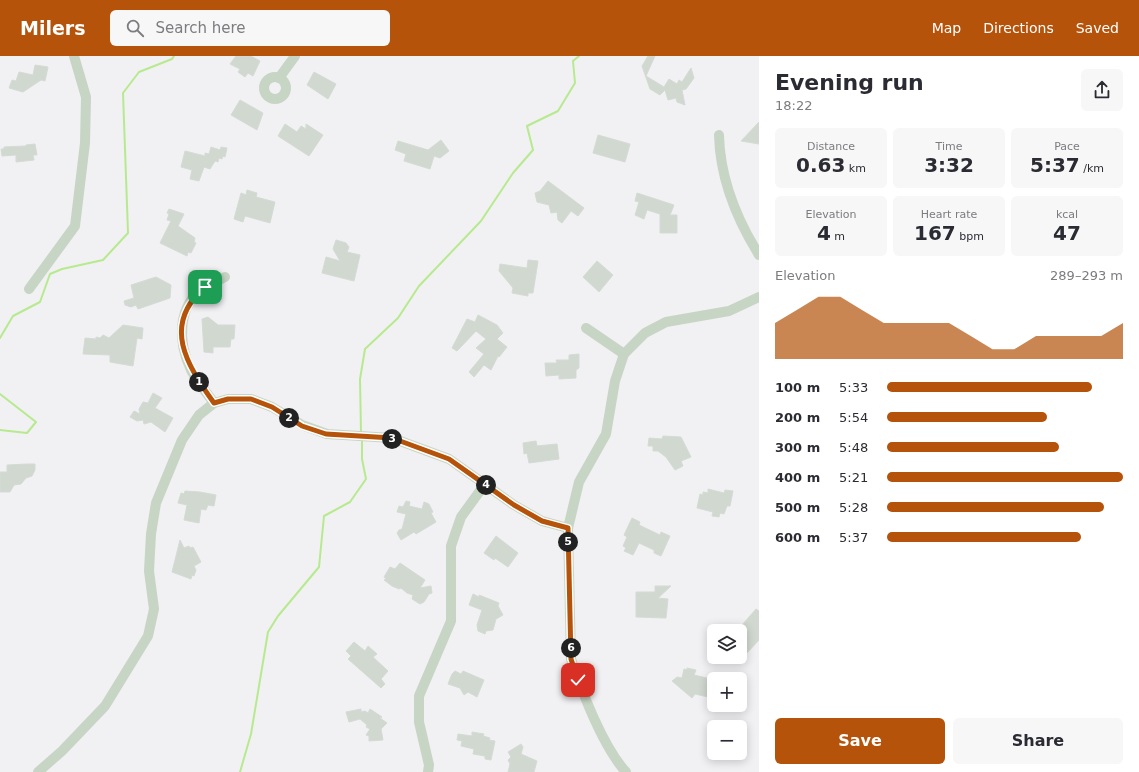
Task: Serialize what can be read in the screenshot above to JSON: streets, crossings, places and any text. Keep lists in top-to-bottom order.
{
  "page": {
    "header": "Milers",
    "search": "Search here",
    "nav": ["Map", "Directions", "Saved"],
    "heading": ["Evening run", "18:22"],
    "stats": [
      ["Distance", "0.63 km"],
      ["Time", "3:32"],
      ["Pace", "5:37 /km"],
      ["Elevation", "4 m"],
      ["Heart rate", "167 bpm"],
      ["kcal", "47"]
    ],
    "chart": ["Elevation", "289–293 m"],
    "pins": [
      "1",
      "2",
      "3",
      "4",
      "5",
      "6"
    ],
    "list": [
      {
        "name": "100 m",
        "note": "5:33"
      },
      {
        "name": "200 m",
        "note": "5:54"
      },
      {
        "name": "300 m",
        "note": "5:48"
      },
      {
        "name": "400 m",
        "note": "5:21"
      },
      {
        "name": "500 m",
        "note": "5:28"
      },
      {
        "name": "600 m",
        "note": "5:37"
      }
    ],
    "map_buttons": ["+", "−"],
    "buttons": ["Save", "Share"]
  }
}
